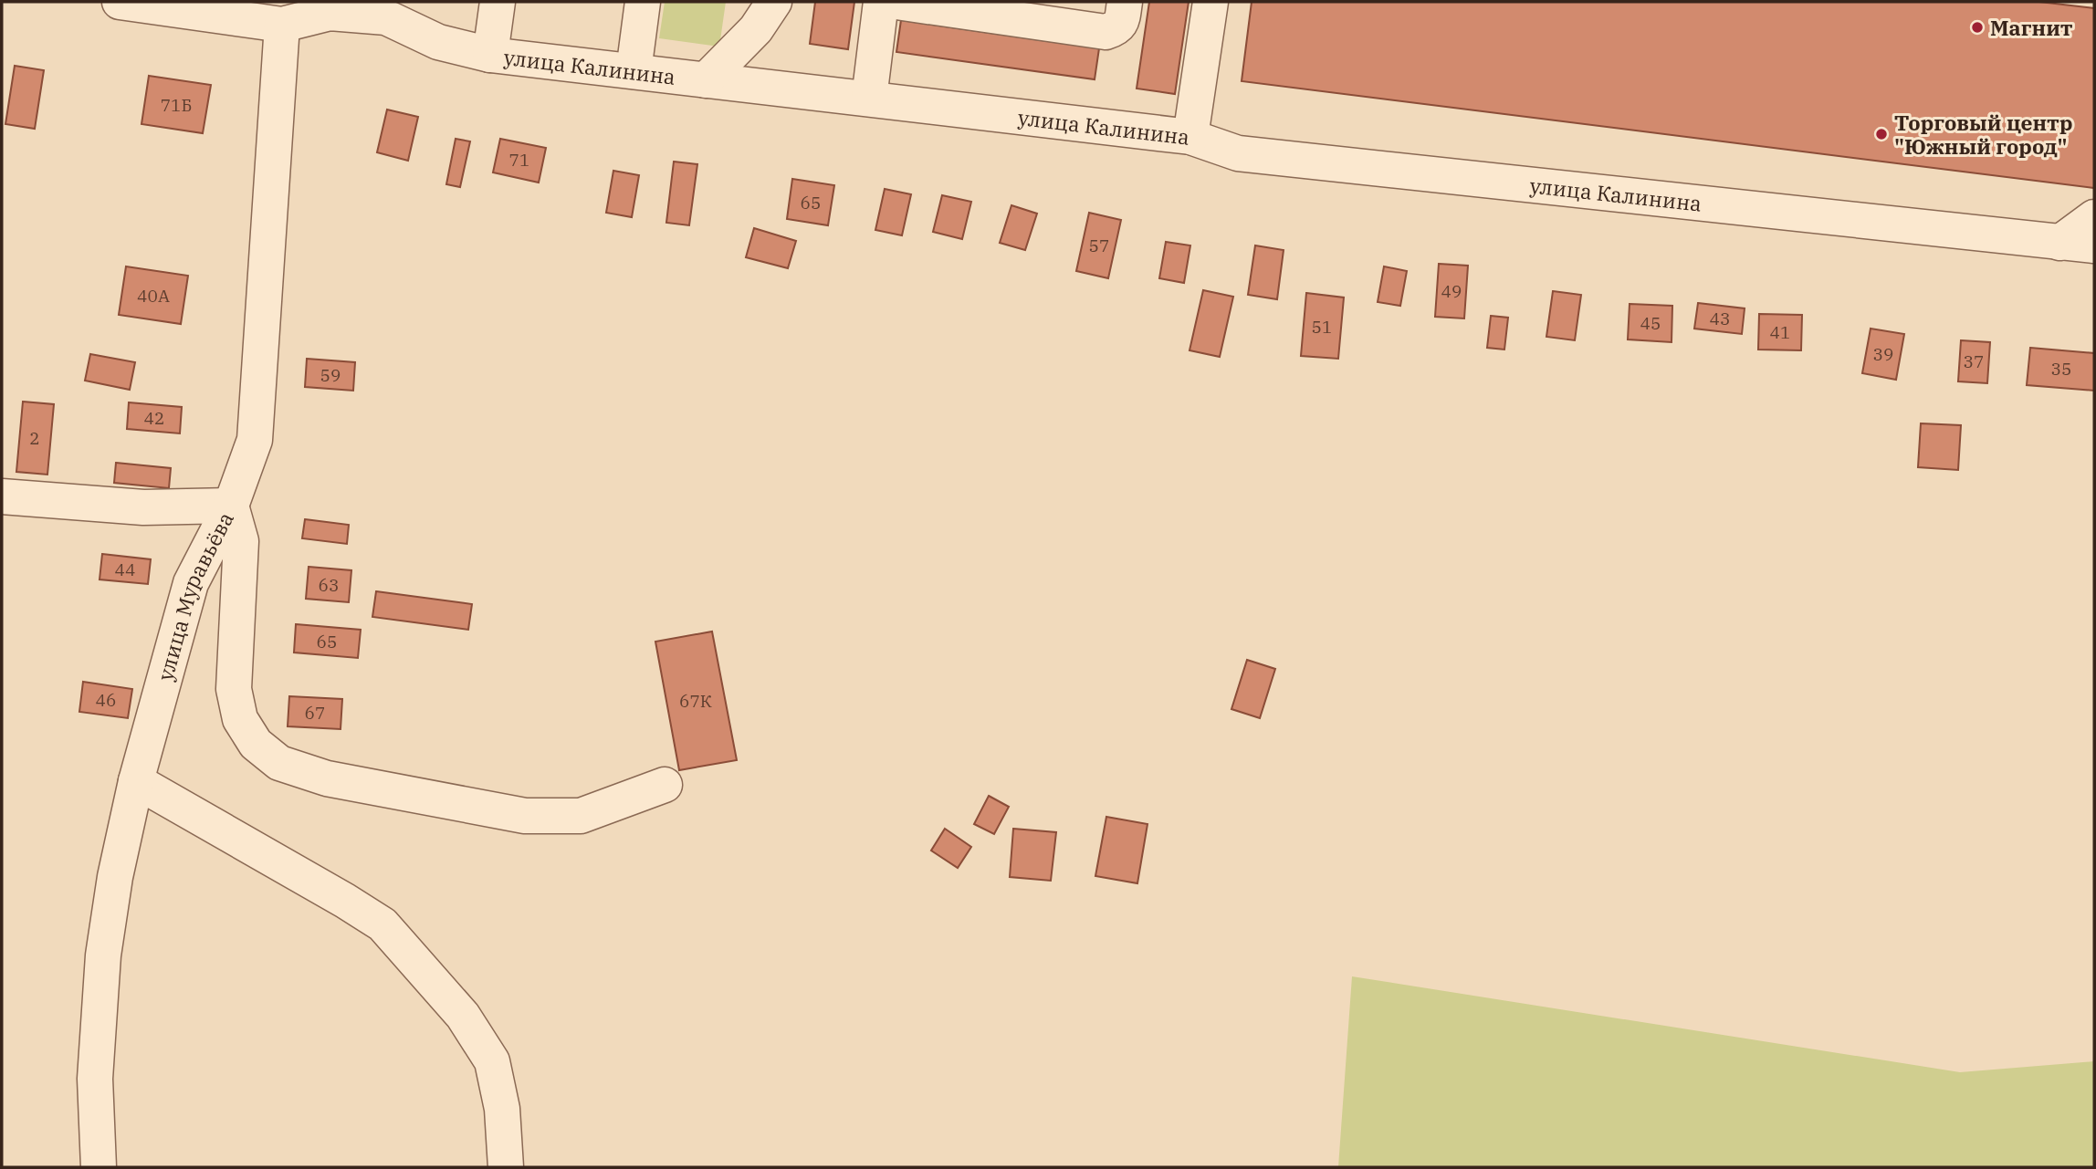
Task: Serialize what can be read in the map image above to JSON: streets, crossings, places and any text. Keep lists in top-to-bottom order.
{
  "streets": {
    "street": ["улица Калинина", "улица Муравьёва"]
  },
  "crossings": [
    ["улица Калинина", "улица Муравьёва"]
  ],
  "places": ["Магнит", "Торговый центр \"Южный город\""],
  "house_numbers": [
    "71Б",
    "71",
    "65",
    "57",
    "49",
    "40А",
    "43",
    "45",
    "51",
    "41",
    "39",
    "37",
    "35",
    "59",
    "42",
    "2",
    "44",
    "63",
    "65",
    "46",
    "67К",
    "67"
  ]
}
